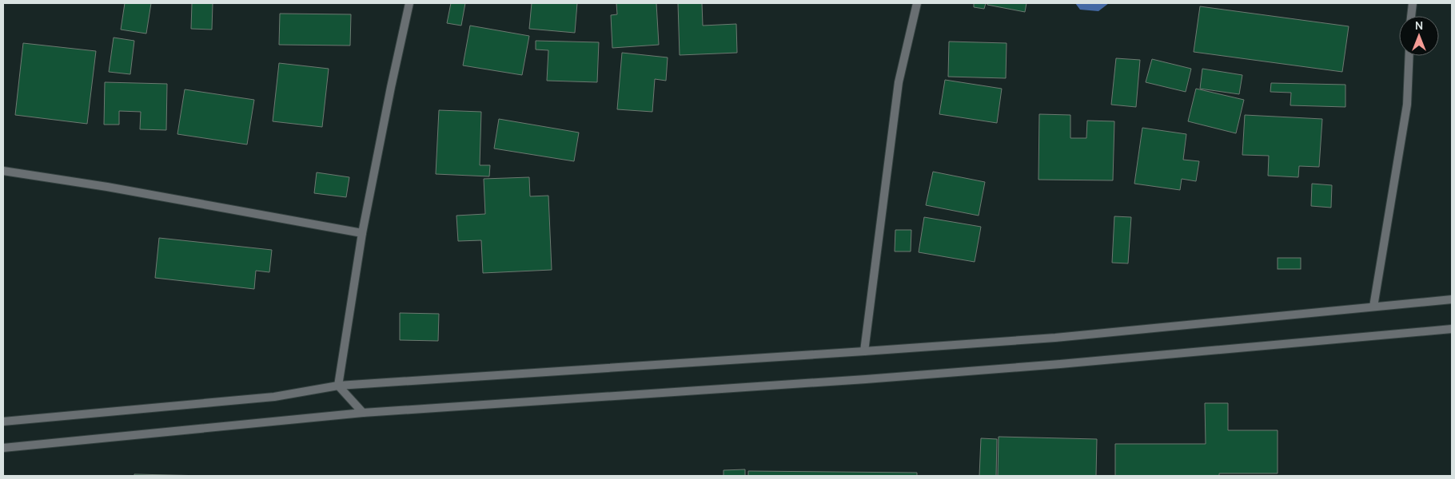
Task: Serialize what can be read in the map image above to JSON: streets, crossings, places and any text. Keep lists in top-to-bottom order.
{
  "north": "top"
}
